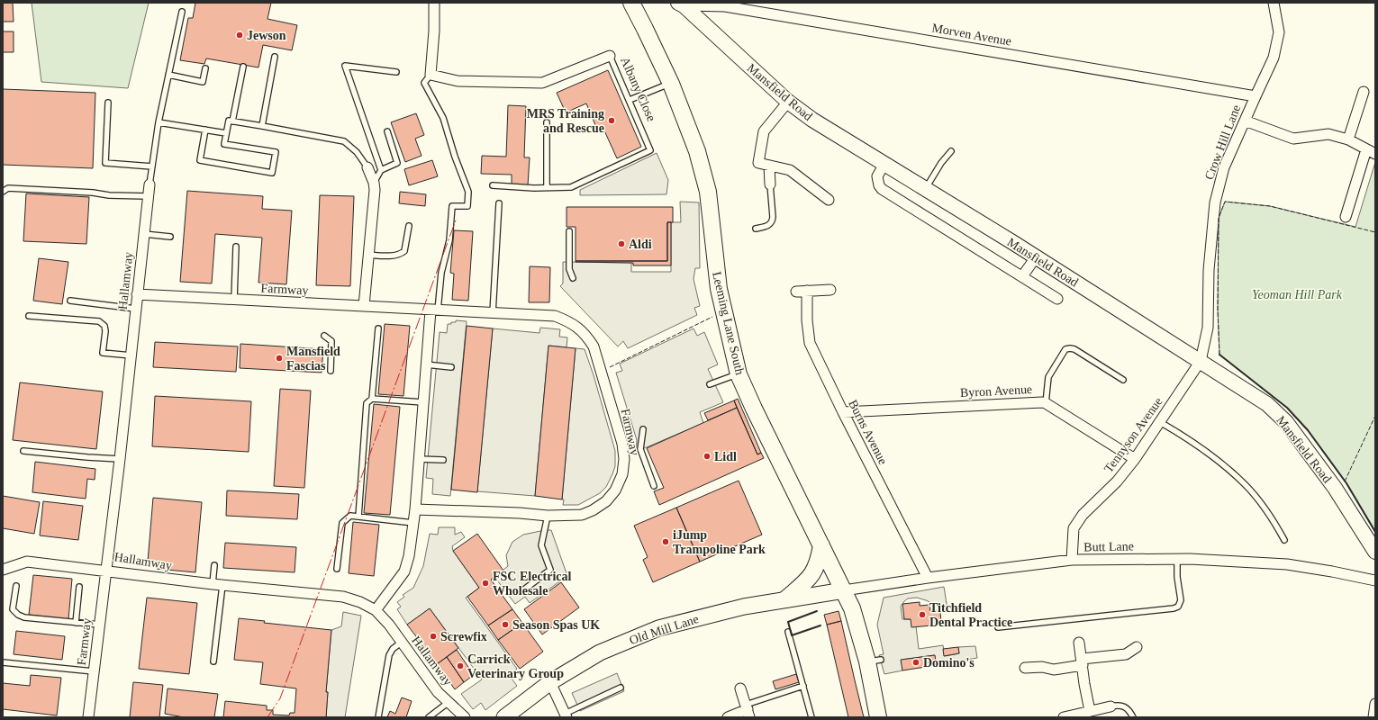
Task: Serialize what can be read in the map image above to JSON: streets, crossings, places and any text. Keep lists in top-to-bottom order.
{
  "streets": {
    "highway": ["Leeming Lane South"],
    "main road": ["Mansfield Road", "Old Mill Lane"],
    "street": [
      "Morven Avenue",
      "Albany Close",
      "Crow Hill Lane",
      "Hallamway",
      "Farmway",
      "Byron Avenue",
      "Burns Avenue",
      "Tennyson Avenue",
      "Butt Lane"
    ]
  },
  "crossings": [
    ["Morven Avenue", "Mansfield Road"],
    ["Morven Avenue", "Crow Hill Lane"],
    ["Mansfield Road", "Crow Hill Lane"],
    ["Mansfield Road", "Tennyson Avenue"],
    ["Crow Hill Lane", "Tennyson Avenue"],
    ["Hallamway", "Farmway"],
    ["Leeming Lane South", "Butt Lane"],
    ["Leeming Lane South", "Old Mill Lane"],
    ["Byron Avenue", "Burns Avenue"],
    ["Byron Avenue", "Tennyson Avenue"],
    ["Burns Avenue", "Butt Lane"],
    ["Tennyson Avenue", "Butt Lane"],
    ["Butt Lane", "Old Mill Lane"]
  ],
  "parks": ["Yeoman Hill Park"],
  "places": [
    "Jewson",
    "MRS Training and Rescue",
    "Aldi",
    "Mansfield Fascias",
    "Lidl",
    "iJump Trampoline Park",
    "FSC Electrical Wholesale",
    "Titchfield Dental Practice",
    "Season Spas UK",
    "Screwfix",
    "Domino's",
    "Carrick Veterinary Group"
  ]
}
